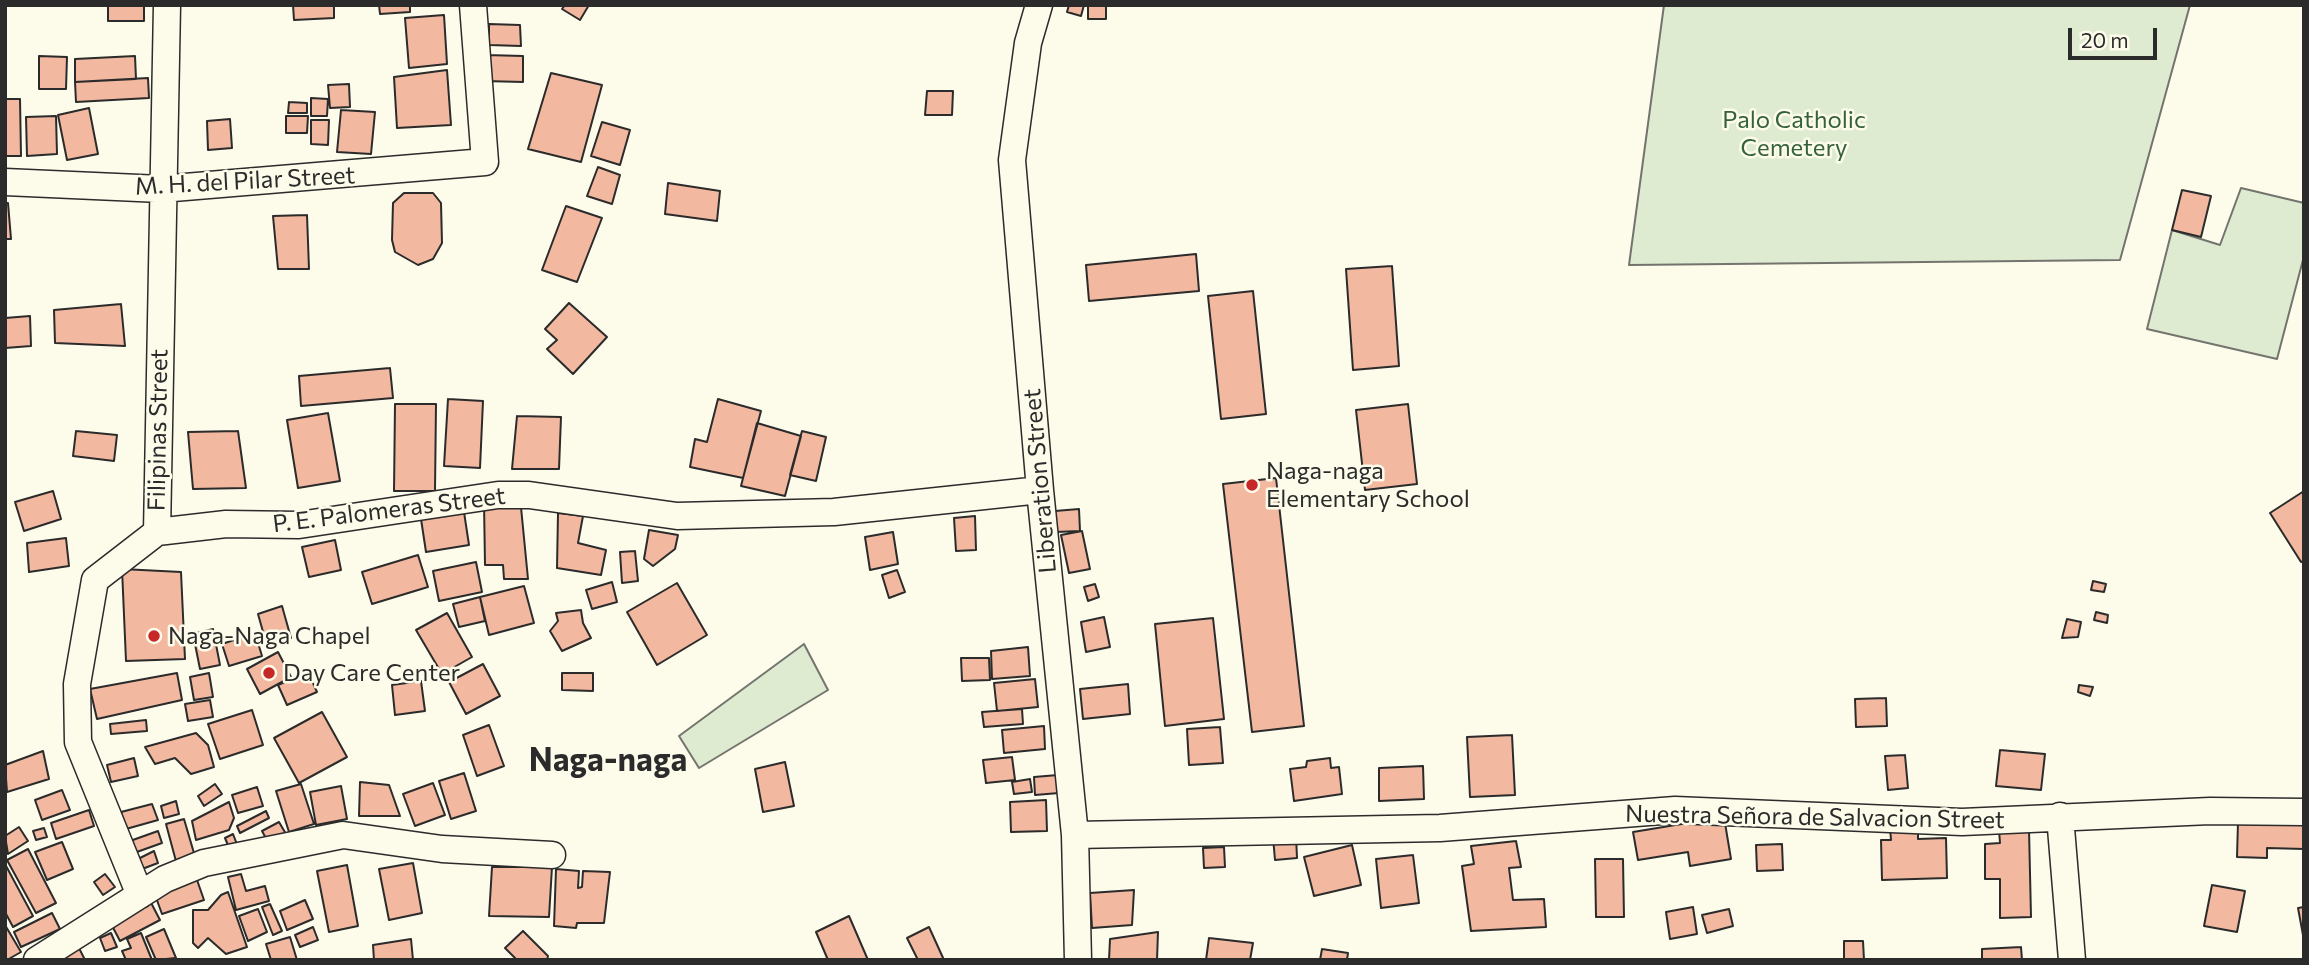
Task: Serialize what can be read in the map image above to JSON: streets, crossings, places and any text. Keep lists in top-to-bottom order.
{
  "streets": {
    "street": [
      "M. H. del Pilar Street",
      "Filipinas Street",
      "Liberation Street",
      "P. E. Palomeras Street",
      "Nuestra Señora de Salvacion Street"
    ]
  },
  "crossings": [
    ["M. H. del Pilar Street", "Filipinas Street"],
    ["Filipinas Street", "P. E. Palomeras Street"],
    ["Liberation Street", "P. E. Palomeras Street"],
    ["Liberation Street", "Nuestra Señora de Salvacion Street"]
  ],
  "districts": ["Naga-naga"],
  "parks": ["Palo Catholic Cemetery"],
  "places": ["Naga-naga Elementary School", "Naga-Naga Chapel", "Day Care Center"],
  "scale_bar": "20 m"
}
